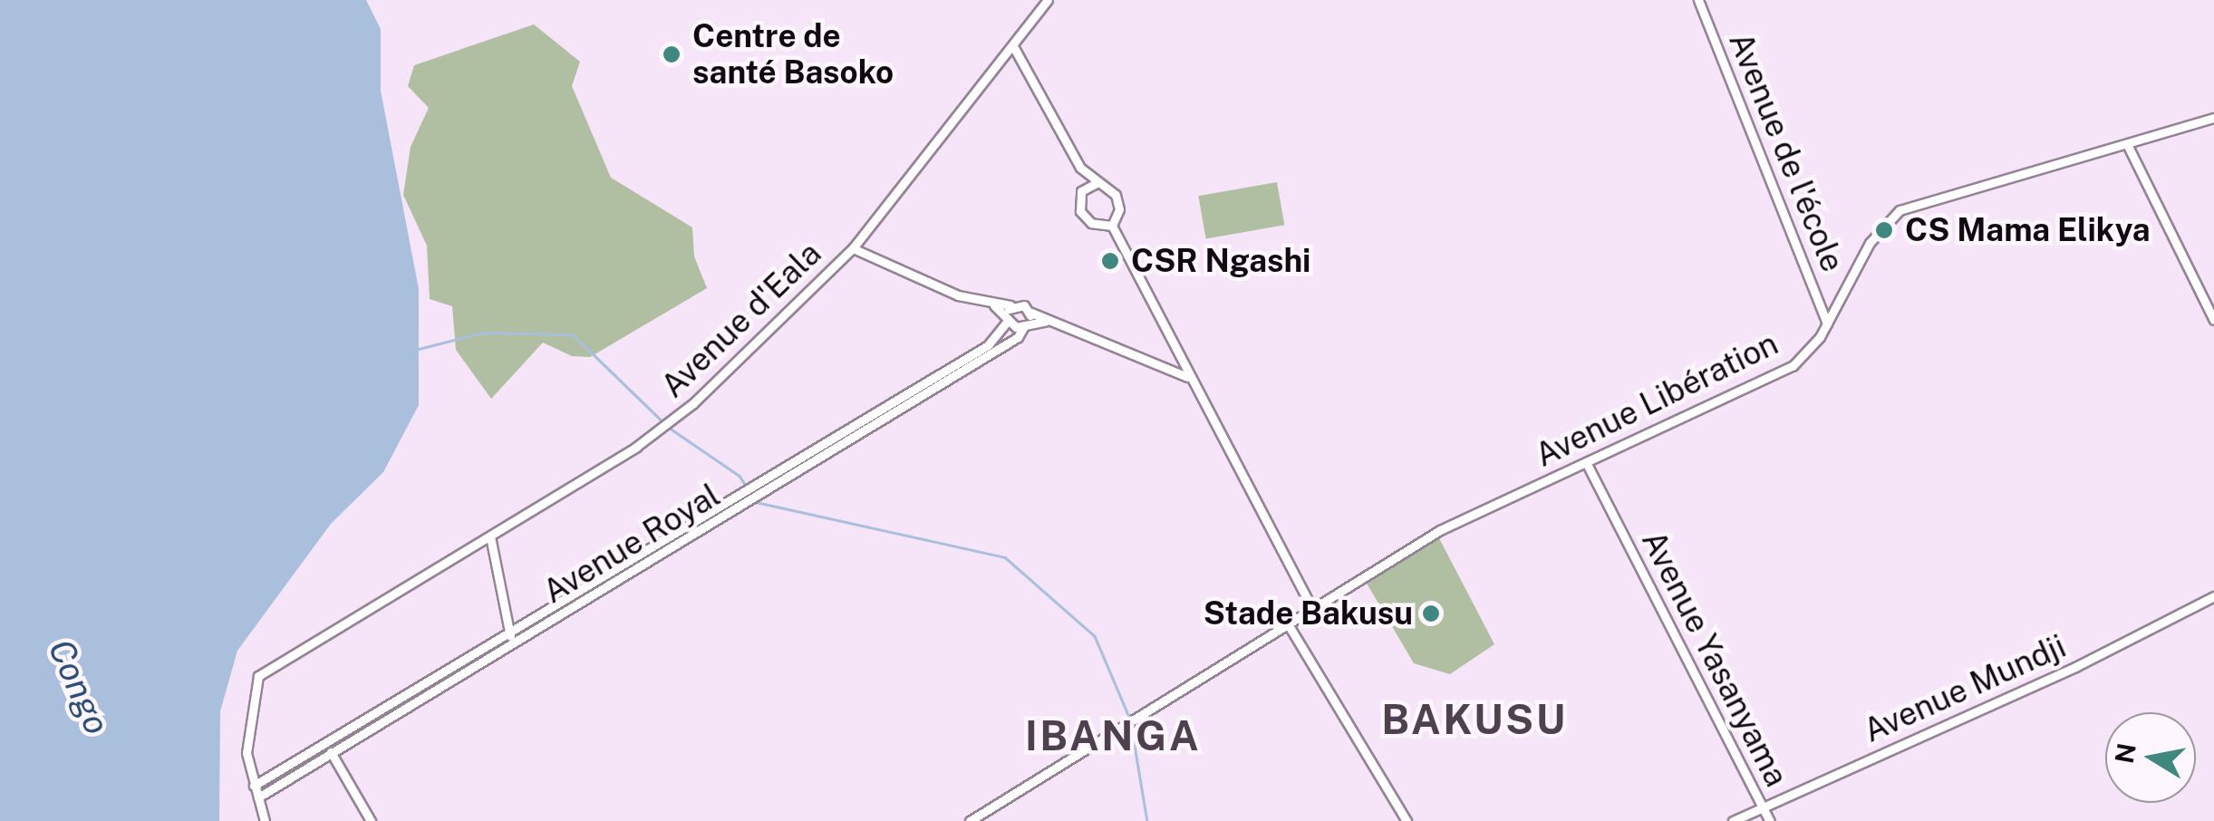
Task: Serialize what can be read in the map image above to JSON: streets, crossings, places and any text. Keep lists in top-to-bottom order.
{
  "streets": {
    "street": [
      "Avenue de l'école",
      "Avenue d'Eala",
      "Avenue Libération",
      "Avenue Royal",
      "Avenue Yasanyama",
      "Avenue Mundji"
    ]
  },
  "crossings": [
    ["Avenue de l'école", "Avenue Libération"],
    ["Avenue d'Eala", "Avenue Royal"],
    ["Avenue Libération", "Avenue Yasanyama"],
    ["Avenue Yasanyama", "Avenue Mundji"]
  ],
  "districts": ["BAKUSU", "IBANGA"],
  "water": ["Congo"],
  "places": [
    "Centre de santé Basoko",
    "CS Mama Elikya",
    "CSR Ngashi",
    "Stade Bakusu"
  ],
  "north": "left"
}
